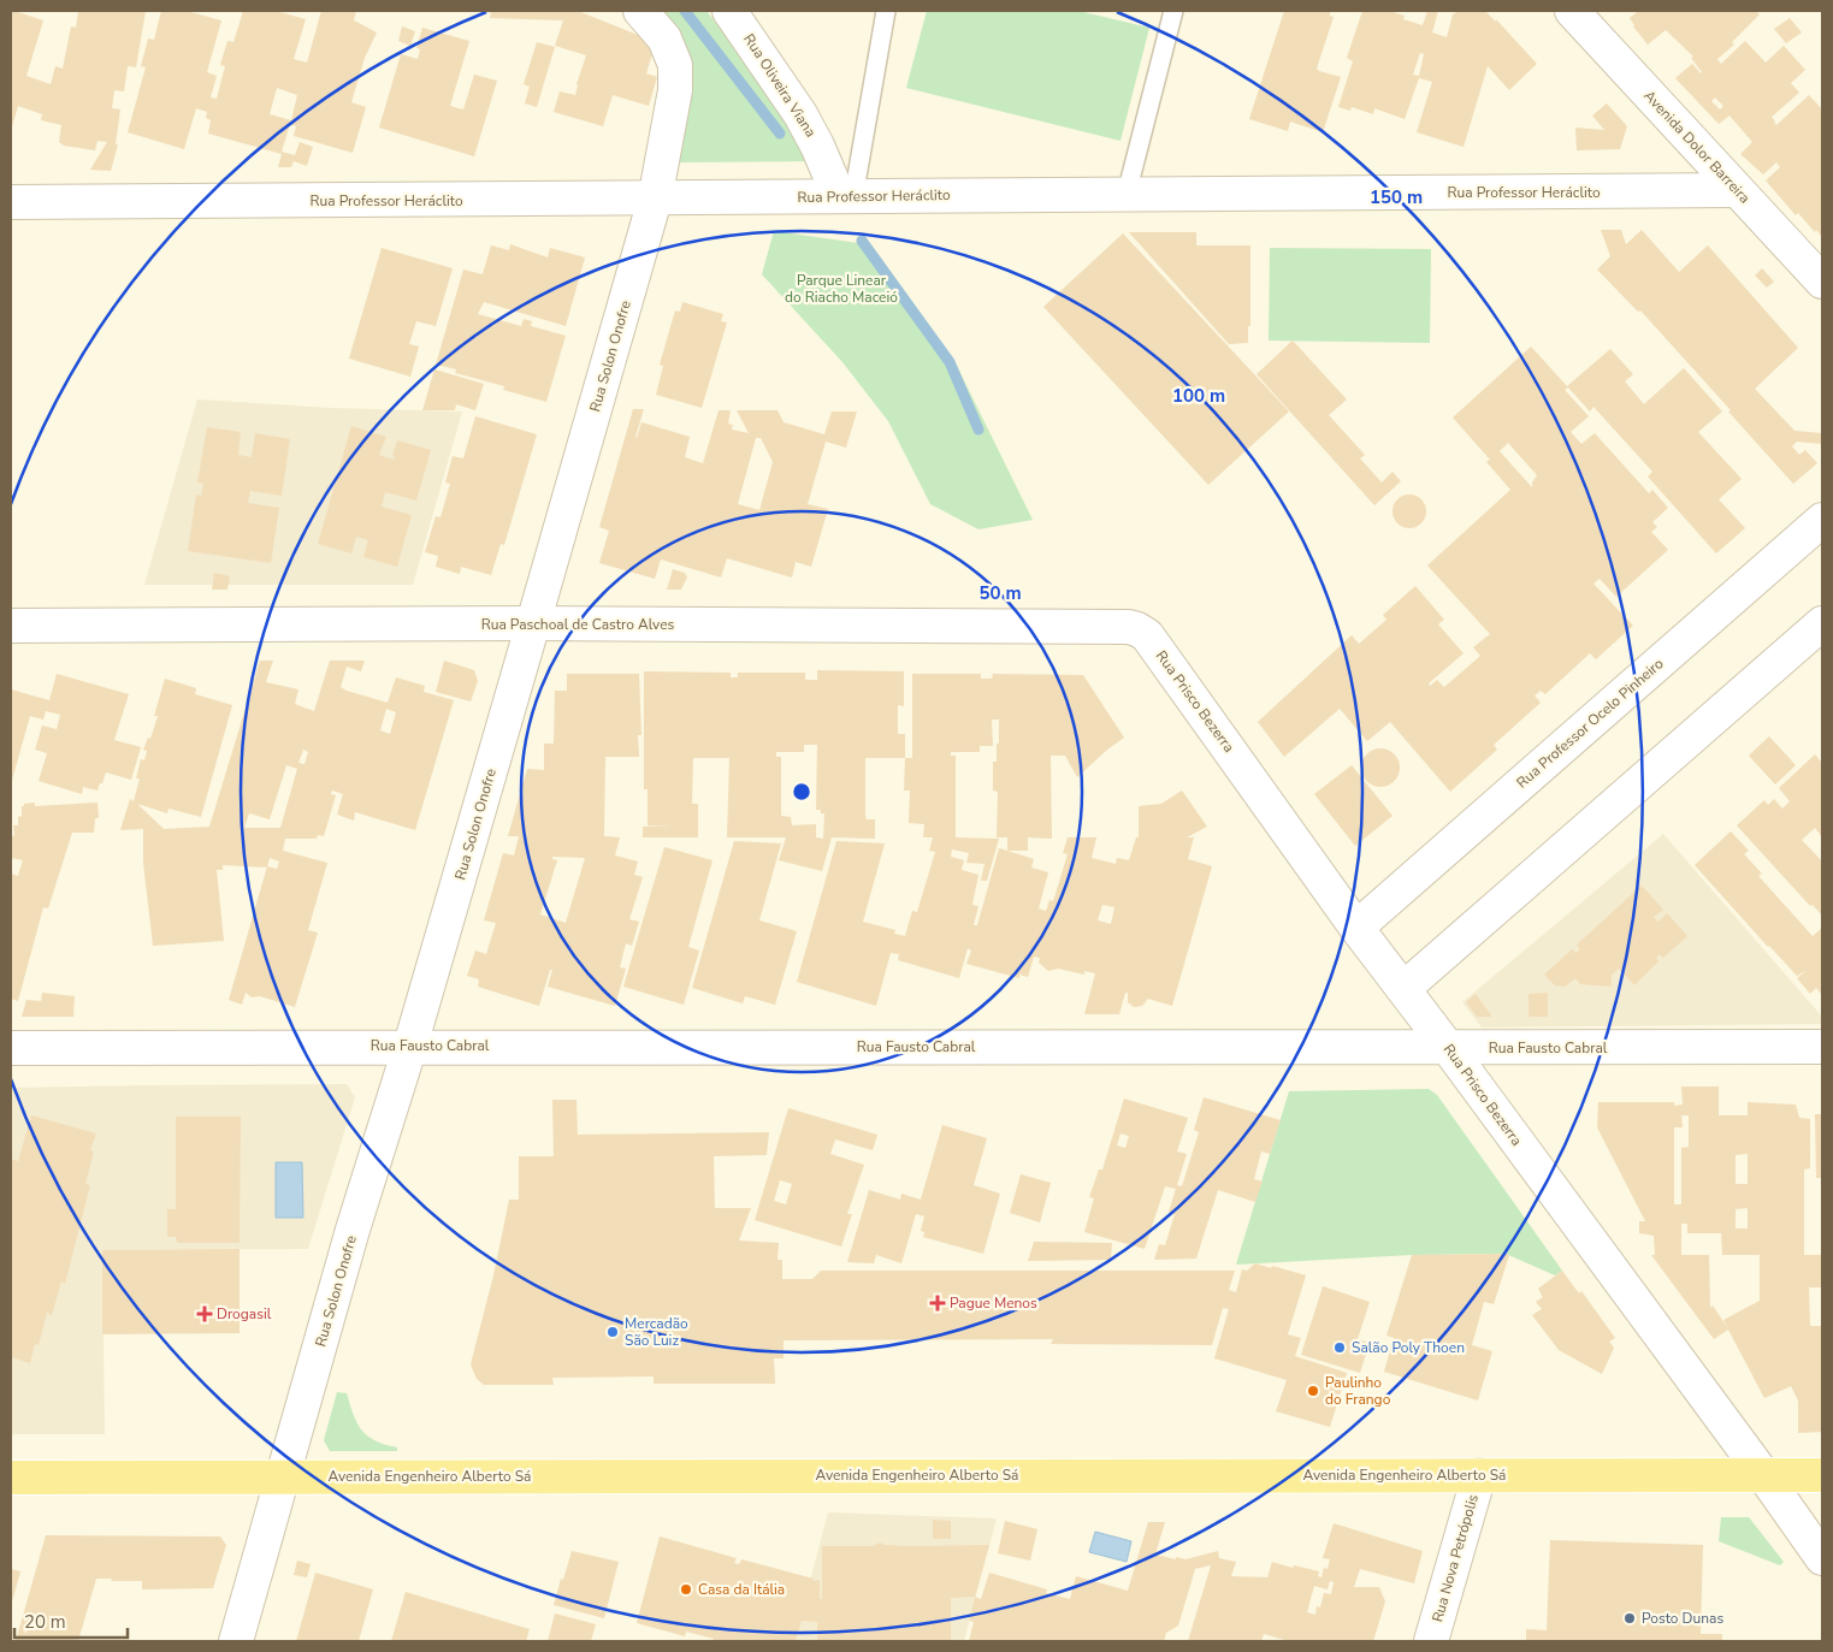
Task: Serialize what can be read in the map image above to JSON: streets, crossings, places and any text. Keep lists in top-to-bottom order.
{
  "streets": {
    "main road": ["Avenida Engenheiro Alberto Sá"],
    "street": [
      "Rua Oliveira Viana",
      "Avenida Dolor Barreira",
      "Rua Professor Heráclito",
      "Rua Solon Onofre",
      "Rua Paschoal de Castro Alves",
      "Rua Prisco Bezerra",
      "Rua Professor Ocelo Pinheiro",
      "Rua Fausto Cabral",
      "Rua Nova Petrópolis"
    ]
  },
  "crossings": [
    ["Rua Oliveira Viana", "Rua Professor Heráclito"],
    ["Avenida Dolor Barreira", "Rua Professor Heráclito"],
    ["Rua Professor Heráclito", "Rua Solon Onofre"],
    ["Rua Solon Onofre", "Rua Paschoal de Castro Alves"],
    ["Rua Solon Onofre", "Rua Fausto Cabral"],
    ["Rua Solon Onofre", "Avenida Engenheiro Alberto Sá"],
    ["Rua Paschoal de Castro Alves", "Rua Prisco Bezerra"],
    ["Rua Prisco Bezerra", "Rua Professor Ocelo Pinheiro"],
    ["Rua Prisco Bezerra", "Rua Fausto Cabral"],
    ["Rua Prisco Bezerra", "Avenida Engenheiro Alberto Sá"],
    ["Avenida Engenheiro Alberto Sá", "Rua Nova Petrópolis"]
  ],
  "parks": ["Parque Linear do Riacho Maceió"],
  "places": {
    "health": ["Pague Menos", "Drogasil"],
    "other": [
      "Mercadão São Luiz",
      "Salão Poly Thoen",
      "Paulinho do Frango",
      "Casa da Itália",
      "Posto Dunas"
    ]
  },
  "scale_bar": "20 m",
  "rings": ["150 m", "100 m", "50 m"]
}
